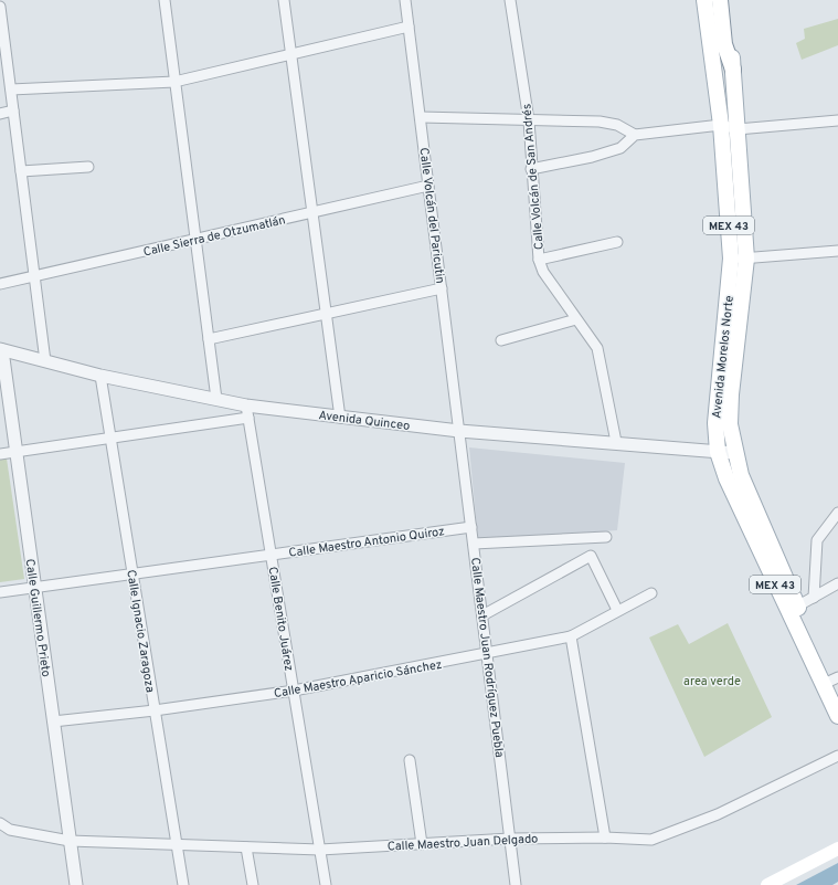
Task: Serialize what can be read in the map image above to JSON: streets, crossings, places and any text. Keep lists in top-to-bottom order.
{
  "streets": {
    "main road": ["MEX 43", "Avenida Morelos Norte"],
    "street": [
      "Calle Volcán de San Andrés",
      "Calle Volcán del Paricutin",
      "Calle Sierra de Otzumatlán",
      "Avenida Quinceo",
      "Calle Maestro Antonio Quiroz",
      "Calle Guillermo Prieto",
      "Calle Benito Juárez",
      "Calle Ignacio Zaragoza",
      "Calle Maestro Juan Rodríguez Puebla",
      "Calle Maestro Aparicio Sánchez",
      "Calle Maestro Juan Delgado"
    ]
  },
  "crossings": [
    ["Calle Volcán de San Andrés", "Avenida Quinceo"],
    ["Calle Volcán del Paricutin", "Calle Sierra de Otzumatlán"],
    ["Calle Volcán del Paricutin", "Avenida Quinceo"],
    ["Calle Volcán del Paricutin", "Calle Maestro Juan Rodríguez Puebla"],
    ["MEX 43", "Avenida Morelos Norte"],
    ["Avenida Morelos Norte", "Avenida Quinceo"],
    ["Avenida Quinceo", "Calle Guillermo Prieto"],
    ["Avenida Quinceo", "Calle Benito Juárez"],
    ["Avenida Quinceo", "Calle Ignacio Zaragoza"],
    ["Avenida Quinceo", "Calle Maestro Juan Rodríguez Puebla"],
    ["Calle Maestro Antonio Quiroz", "Calle Guillermo Prieto"],
    ["Calle Maestro Antonio Quiroz", "Calle Benito Juárez"],
    ["Calle Maestro Antonio Quiroz", "Calle Ignacio Zaragoza"],
    ["Calle Maestro Antonio Quiroz", "Calle Maestro Juan Rodríguez Puebla"],
    ["Calle Guillermo Prieto", "Calle Maestro Aparicio Sánchez"],
    ["Calle Guillermo Prieto", "Calle Maestro Juan Delgado"],
    ["Calle Benito Juárez", "Calle Maestro Aparicio Sánchez"],
    ["Calle Benito Juárez", "Calle Maestro Juan Delgado"],
    ["Calle Ignacio Zaragoza", "Calle Maestro Aparicio Sánchez"],
    ["Calle Ignacio Zaragoza", "Calle Maestro Juan Delgado"],
    ["Calle Maestro Juan Rodríguez Puebla", "Calle Maestro Aparicio Sánchez"],
    ["Calle Maestro Juan Rodríguez Puebla", "Calle Maestro Juan Delgado"]
  ],
  "parks": ["area verde"]
}
